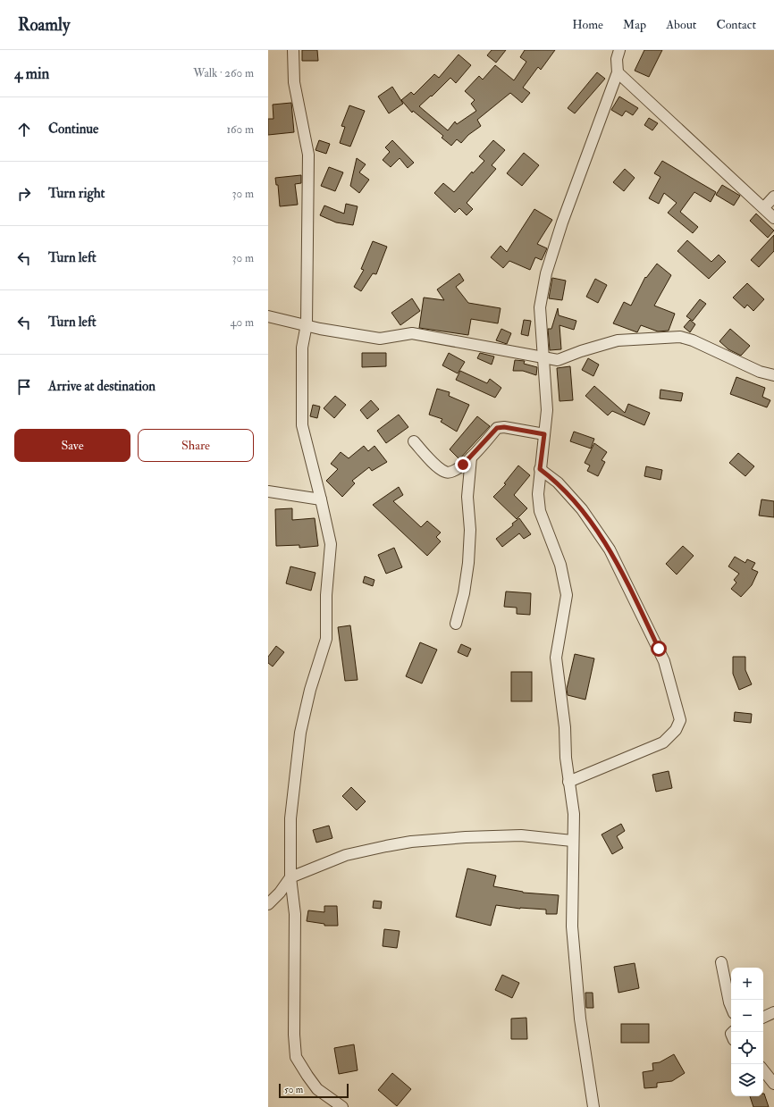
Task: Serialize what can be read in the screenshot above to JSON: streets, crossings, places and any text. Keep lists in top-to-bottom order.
{
  "scale_bar": "50 m",
  "page": {
    "header": "Roamly",
    "nav": [
      "Home",
      "Map",
      "About",
      "Contact"
    ],
    "heading": ["4 min", "Walk · 260 m"],
    "list": [
      ["Continue", "160 m"],
      ["Turn right", "30 m"],
      ["Turn left", "30 m"],
      ["Turn left", "40 m"],
      "Arrive at destination"
    ],
    "buttons": ["Save", "Share"],
    "map_buttons": ["+", "−"],
    "scale": "50 m"
  }
}
